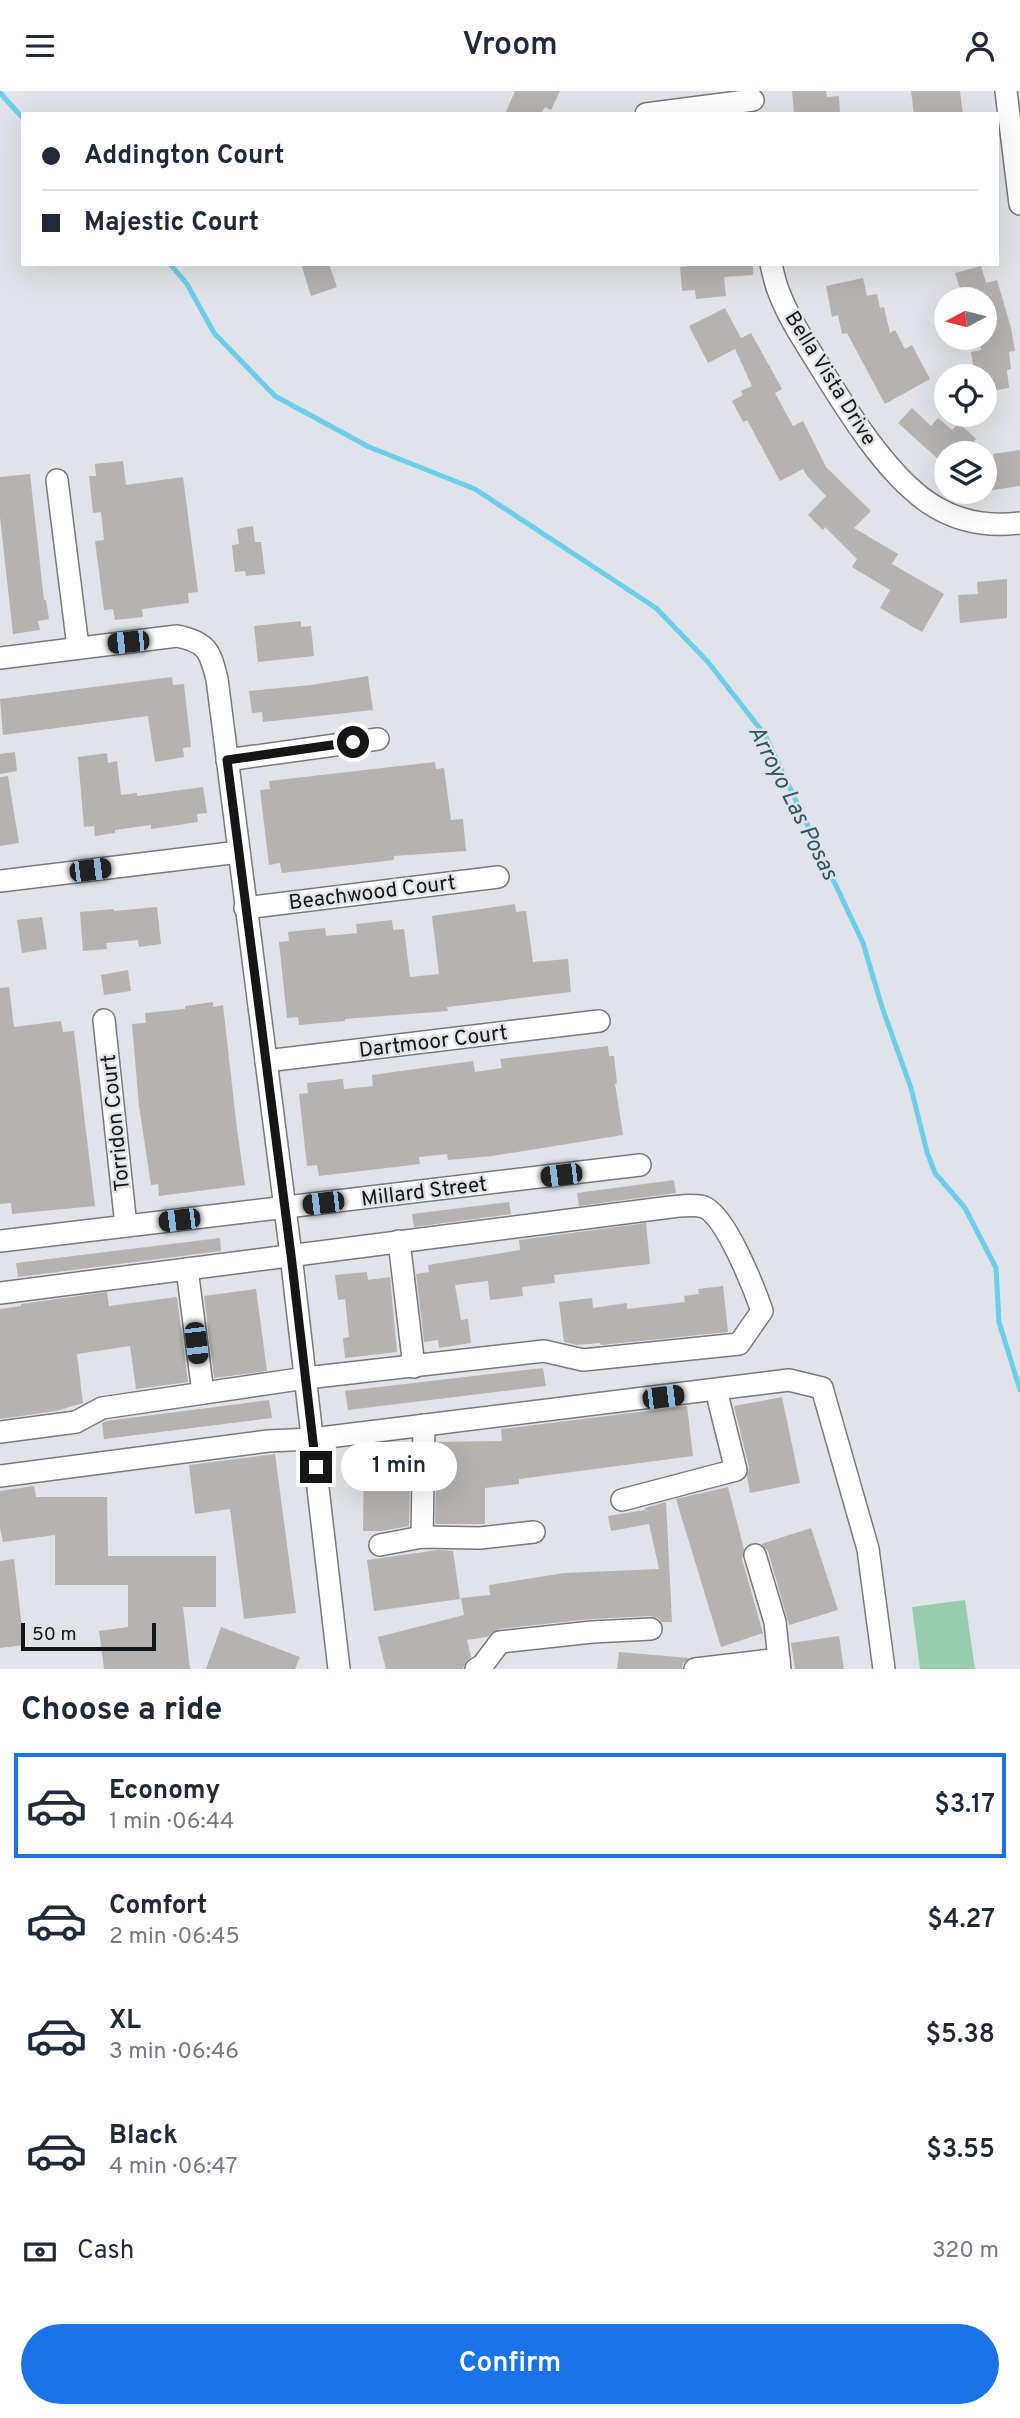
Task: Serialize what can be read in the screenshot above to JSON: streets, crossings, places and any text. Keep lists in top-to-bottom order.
{
  "streets": {
    "street": [
      "Bella Vista Drive",
      "Beachwood Court",
      "Dartmoor Court",
      "Torridon Court",
      "Millard Street"
    ]
  },
  "crossings": [
    ["Torridon Court", "Millard Street"]
  ],
  "water": ["Arroyo Las Posas"],
  "scale_bar": "50 m",
  "north": "left",
  "page": {
    "header": "Vroom",
    "banner": ["Addington Court", "Majestic Court"],
    "bubble": "1 min",
    "scale": "50 m",
    "heading": "Choose a ride",
    "list": [
      {
        "name": "Economy",
        "note": "1 min · 06:44",
        "value": "$3.17"
      },
      {
        "name": "Comfort",
        "note": "2 min · 06:45",
        "value": "$4.27"
      },
      {
        "name": "XL",
        "note": "3 min · 06:46",
        "value": "$5.38"
      },
      {
        "name": "Black",
        "note": "4 min · 06:47",
        "value": "$3.55"
      }
    ],
    "pay": ["Cash", "320 m"],
    "buttons": "Confirm"
  }
}
